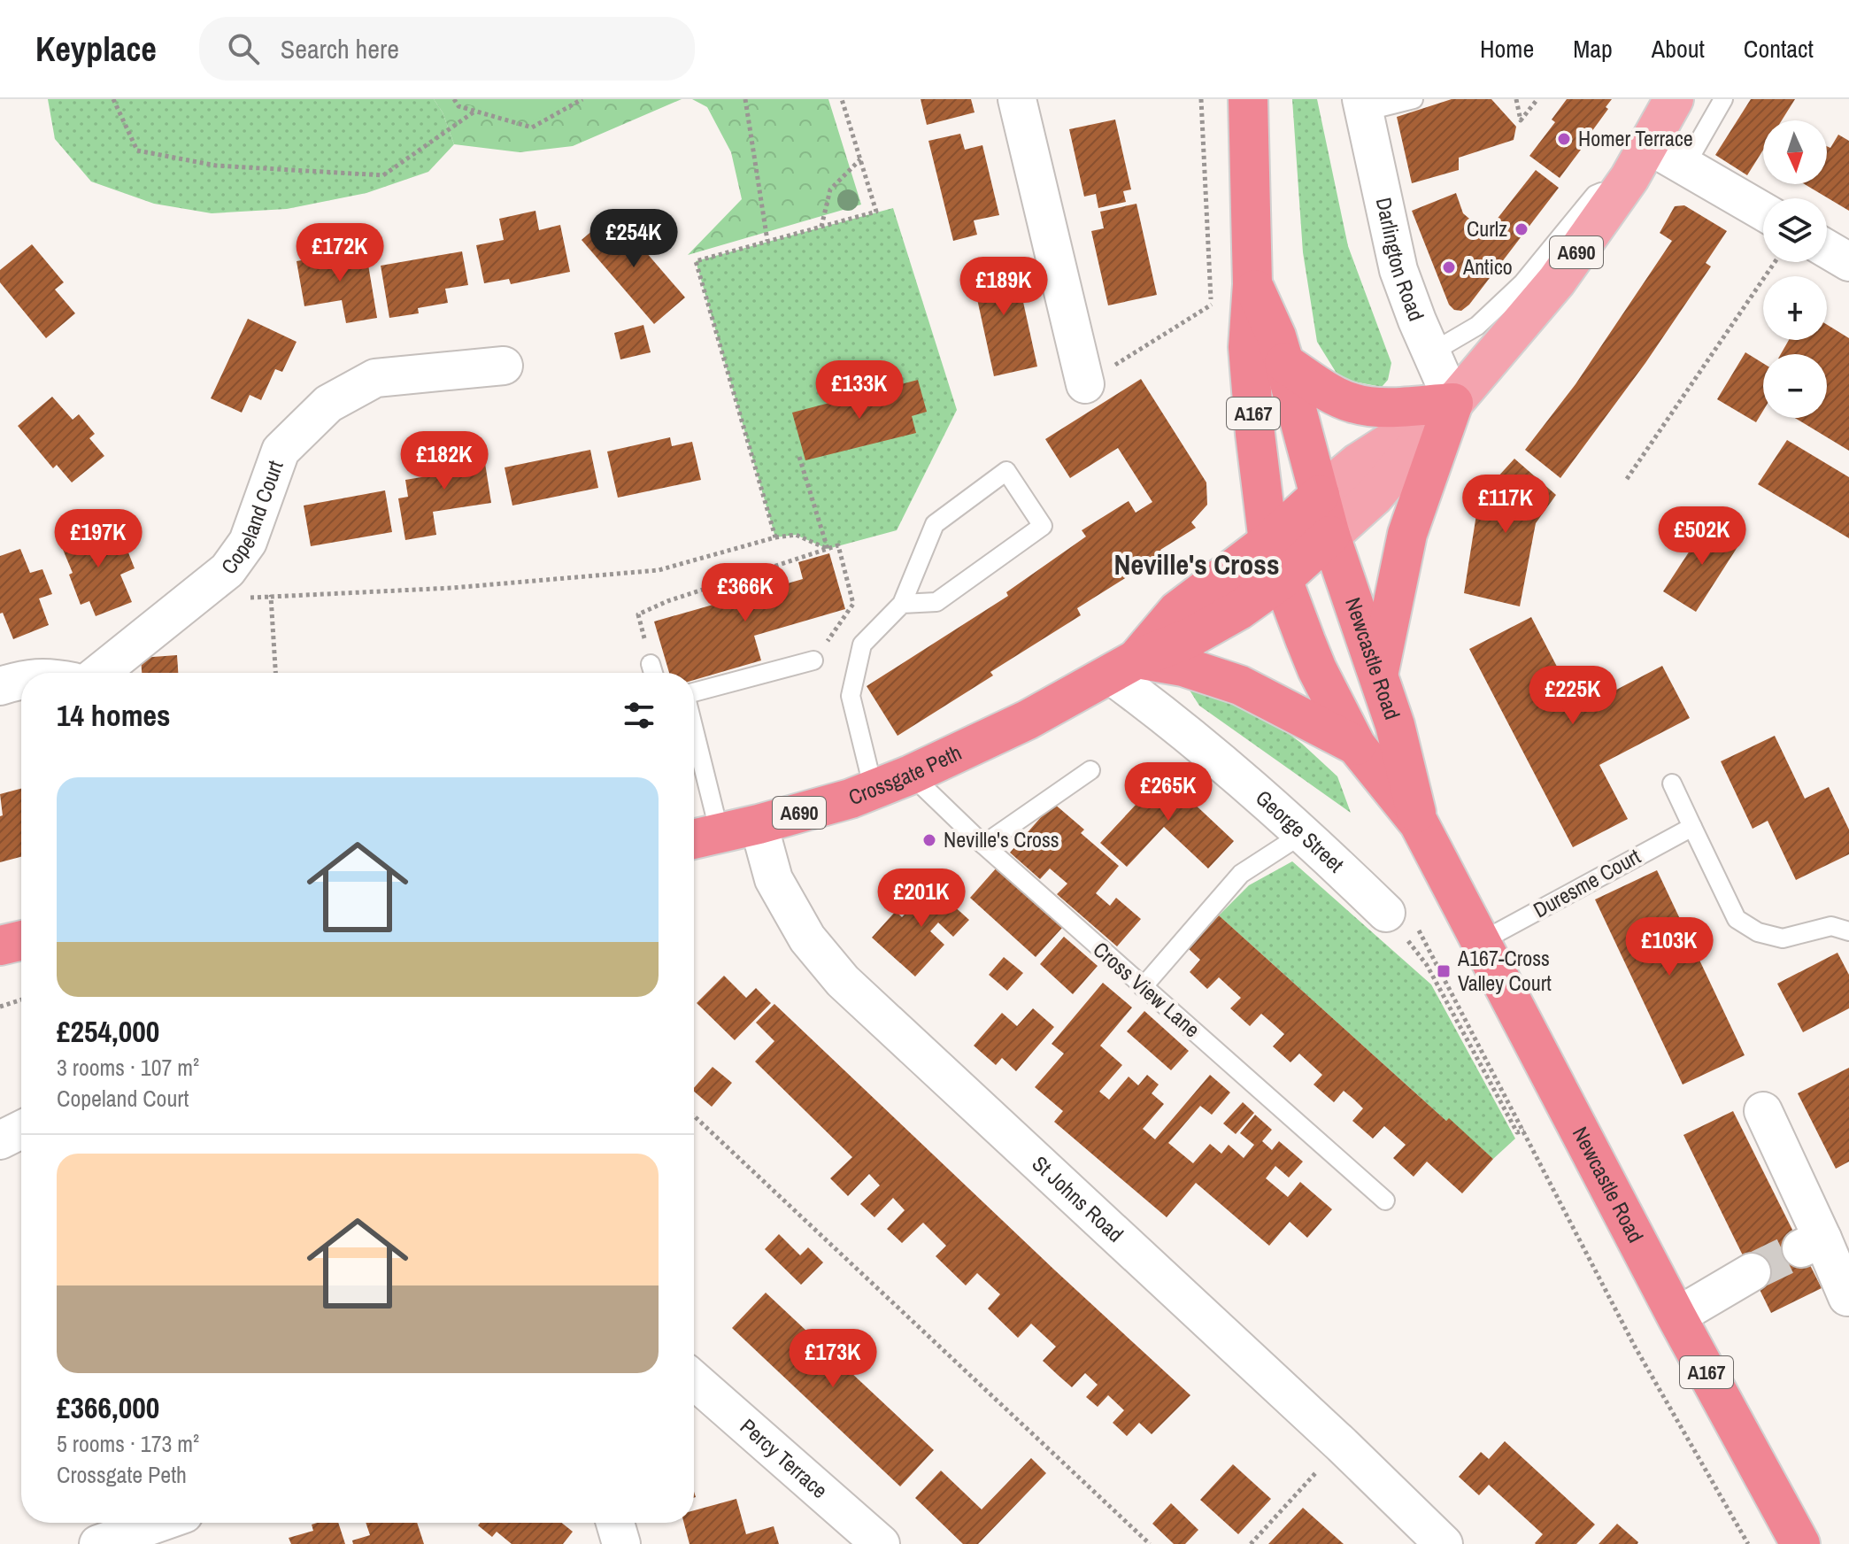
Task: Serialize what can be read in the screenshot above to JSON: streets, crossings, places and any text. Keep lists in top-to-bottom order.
{
  "streets": {
    "highway": [
      "A690",
      "A167",
      "Newcastle Road",
      "Crossgate Peth"
    ],
    "street": [
      "Darlington Road",
      "Copeland Court",
      "George Street",
      "St Johns Road",
      "Percy Terrace"
    ],
    "lane": ["Duresme Court", "Cross View Lane"]
  },
  "crossings": [
    ["A690", "Darlington Road"],
    ["A690", "A167"],
    ["A690", "Newcastle Road"],
    ["A690", "Crossgate Peth"],
    ["A690", "George Street"],
    ["A167", "Newcastle Road"],
    ["Newcastle Road", "Duresme Court"],
    ["Crossgate Peth", "George Street"],
    ["Crossgate Peth", "Cross View Lane"],
    ["Crossgate Peth", "St Johns Road"]
  ],
  "districts": ["Neville's Cross"],
  "places": {
    "other": [
      "Homer Terrace",
      "Curlz",
      "Antico",
      "Neville's Cross"
    ],
    "transit": ["A167-Cross Valley Court"]
  },
  "north": "bottom",
  "page": {
    "header": "Keyplace",
    "search": "Search here",
    "nav": [
      "Home",
      "Map",
      "About",
      "Contact"
    ],
    "map_buttons": ["+", "−"],
    "price": [
      "£254K",
      "£172K",
      "£189K",
      "£133K",
      "£182K",
      "£117K",
      "£502K",
      "£197K",
      "£366K",
      "£225K",
      "£265K",
      "£201K",
      "£103K",
      "£173K"
    ],
    "heading": "14 homes",
    "list": [
      {
        "name": "£254,000",
        "note": "3 rooms · 107 m² · Copeland Court"
      },
      {
        "name": "£366,000",
        "note": "5 rooms · 173 m² · Crossgate Peth"
      }
    ]
  }
}
